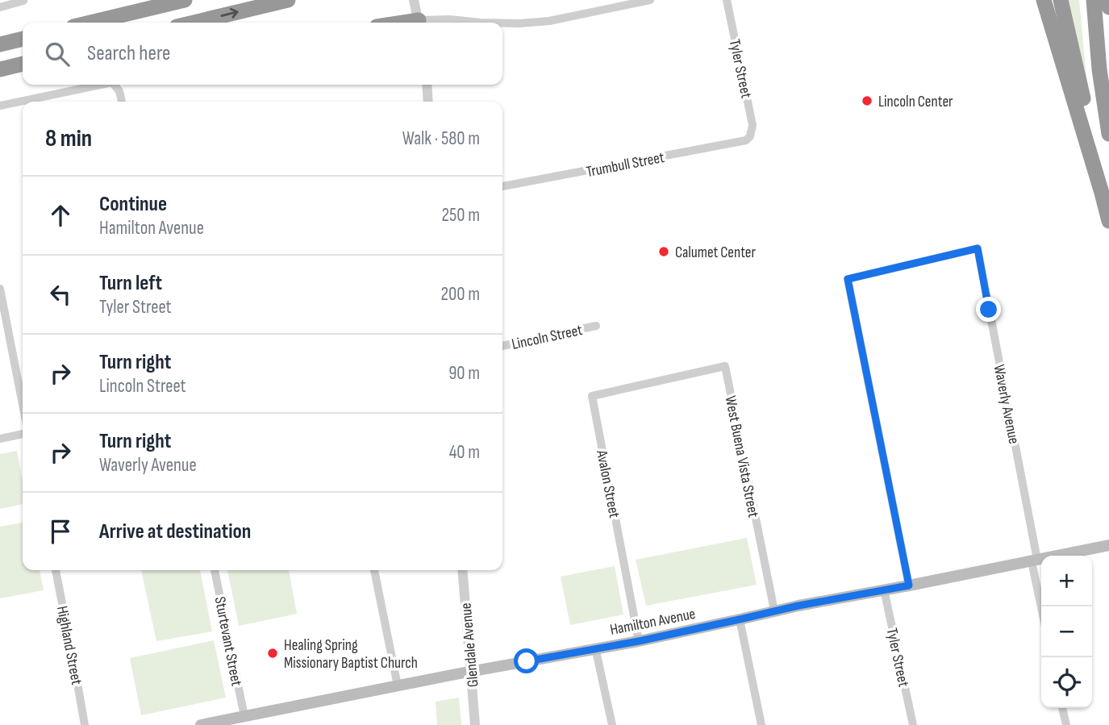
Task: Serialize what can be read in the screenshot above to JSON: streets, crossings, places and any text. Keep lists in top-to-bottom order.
{
  "streets": {
    "main road": ["Hamilton Avenue"],
    "street": [
      "Tyler Street",
      "Trumbull Street",
      "Lincoln Street",
      "Waverly Avenue",
      "West Buena Vista Street",
      "Avalon Street",
      "Sturtevant Street",
      "Highland Street",
      "Glendale Avenue"
    ]
  },
  "crossings": [
    ["Tyler Street", "Trumbull Street"],
    ["Tyler Street", "Hamilton Avenue"],
    ["Waverly Avenue", "Hamilton Avenue"],
    ["West Buena Vista Street", "Avalon Street"],
    ["West Buena Vista Street", "Hamilton Avenue"],
    ["Avalon Street", "Hamilton Avenue"],
    ["Hamilton Avenue", "Sturtevant Street"],
    ["Hamilton Avenue", "Glendale Avenue"]
  ],
  "places": ["Lincoln Center", "Calumet Center", "Healing Spring Missionary Baptist Church"],
  "page": {
    "search": "Search here",
    "heading": ["8 min", "Walk · 580 m"],
    "list": [
      ["Continue", "Hamilton Avenue", "250 m"],
      ["Turn left", "Tyler Street", "200 m"],
      ["Turn right", "Lincoln Street", "90 m"],
      ["Turn right", "Waverly Avenue", "40 m"],
      "Arrive at destination"
    ],
    "map_buttons": ["+", "−"]
  }
}
